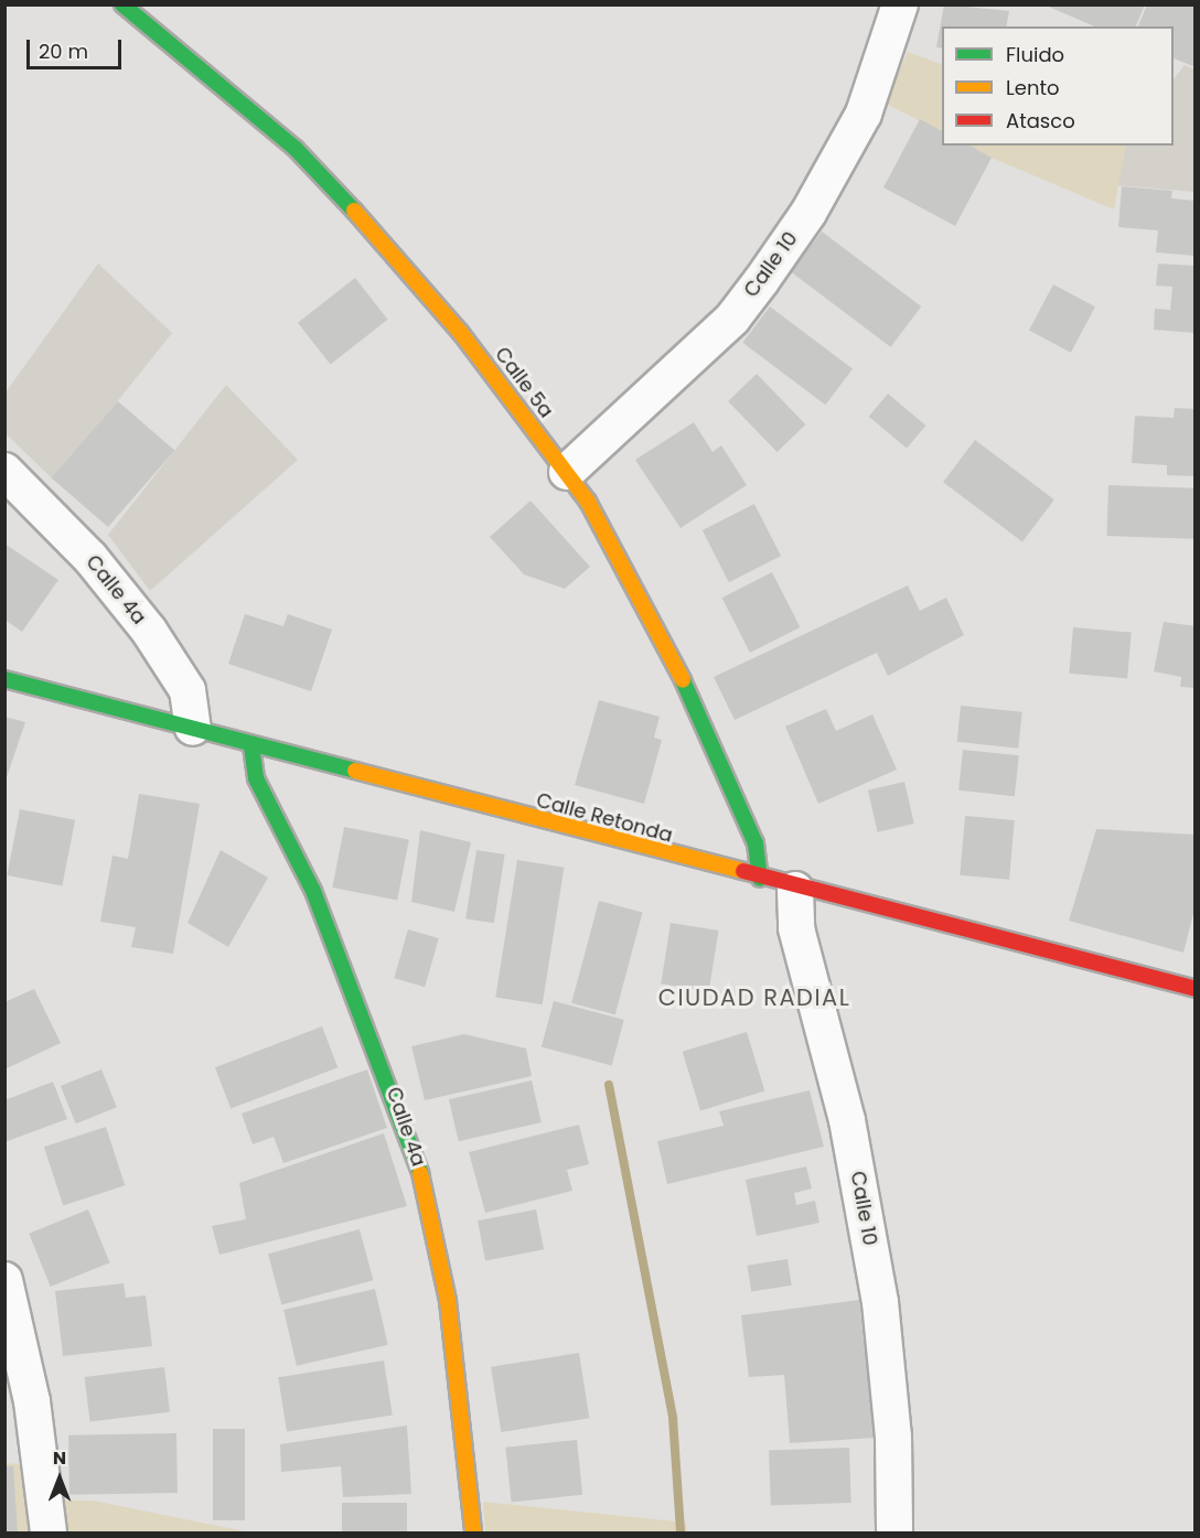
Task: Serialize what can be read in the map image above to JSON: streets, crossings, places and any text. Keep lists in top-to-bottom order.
{
  "streets": {
    "street": [
      "Calle 10",
      "Calle 5a",
      "Calle 4a",
      "Calle Retonda"
    ]
  },
  "crossings": [
    ["Calle 10", "Calle 5a"],
    ["Calle 10", "Calle Retonda"],
    ["Calle 5a", "Calle Retonda"],
    ["Calle 4a", "Calle Retonda"]
  ],
  "districts": ["CIUDAD RADIAL"],
  "legend": ["Fluido", "Lento", "Atasco"],
  "scale_bar": "20 m",
  "north": "top"
}
